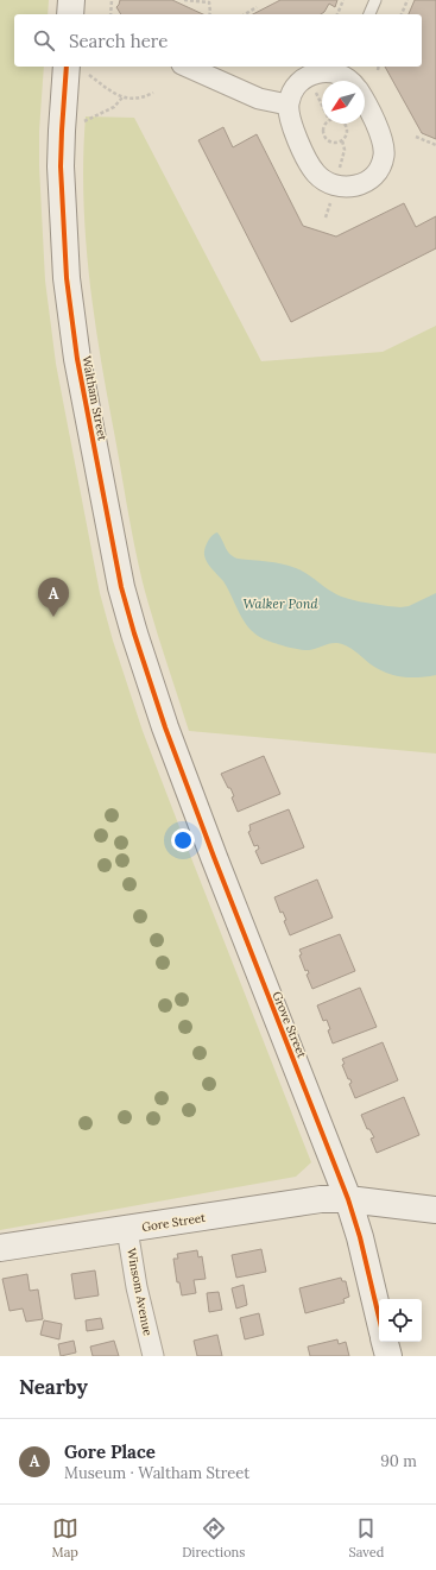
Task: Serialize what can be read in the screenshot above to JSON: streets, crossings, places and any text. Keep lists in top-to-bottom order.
{
  "streets": {
    "street": [
      "Waltham Street",
      "Grove Street",
      "Gore Street",
      "Winsom Avenue"
    ]
  },
  "crossings": [
    ["Waltham Street", "Grove Street"],
    ["Grove Street", "Gore Street"],
    ["Gore Street", "Winsom Avenue"]
  ],
  "water": ["Walker Pond"],
  "north": "bottom left",
  "page": {
    "search": "Search here",
    "pins": "A",
    "heading": "Nearby",
    "list": [
      {
        "mark": "A",
        "name": "Gore Place",
        "note": "Museum · Waltham Street",
        "value": "90 m"
      }
    ],
    "nav": ["Map", "Directions", "Saved"]
  }
}
